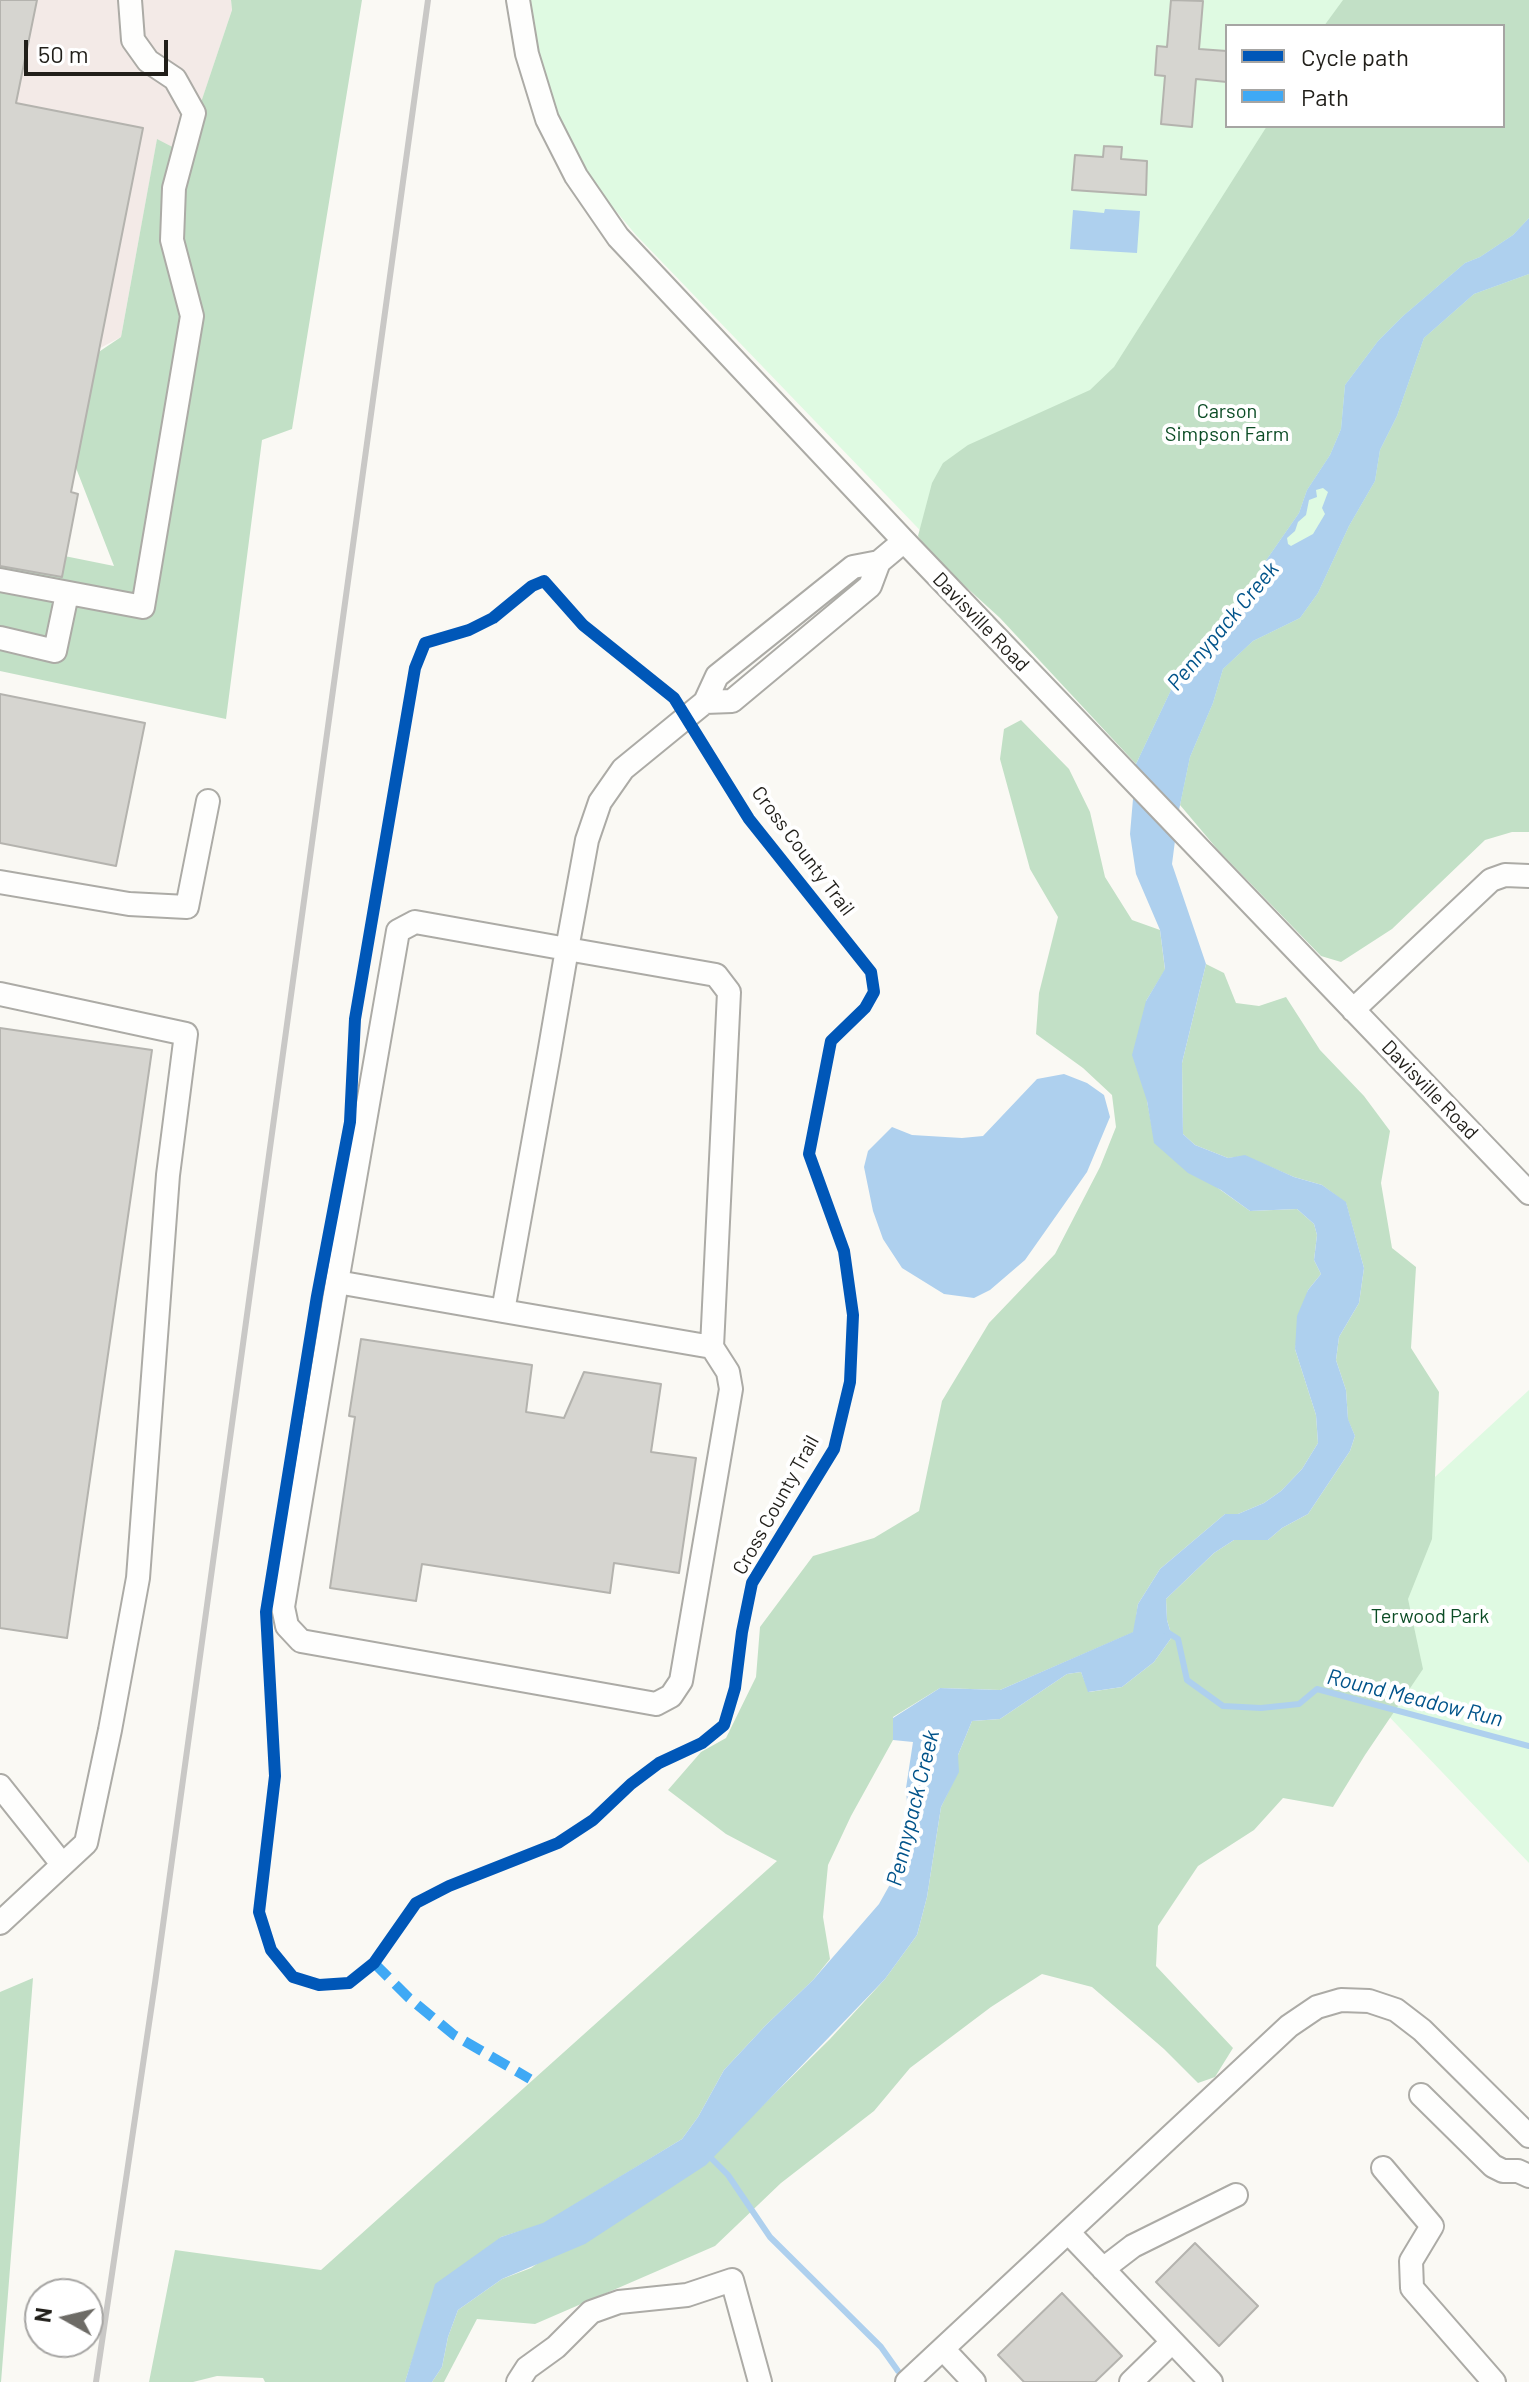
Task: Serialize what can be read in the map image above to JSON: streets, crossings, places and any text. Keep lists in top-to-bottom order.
{
  "streets": {
    "street": ["Davisville Road"],
    "cycle path": ["Cross County Trail"]
  },
  "water": ["Pennypack Creek", "Round Meadow Run"],
  "parks": ["Carson Simpson Farm", "Terwood Park"],
  "legend": ["Cycle path", "Path"],
  "scale_bar": "50 m",
  "north": "left"
}
